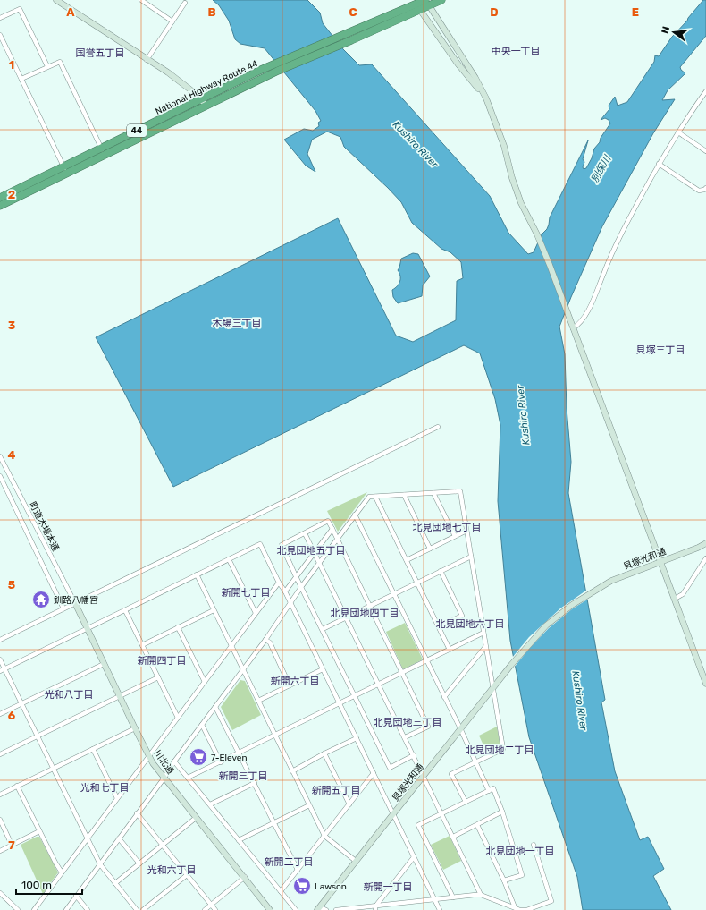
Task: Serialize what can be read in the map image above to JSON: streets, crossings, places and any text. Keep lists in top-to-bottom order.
{
  "streets": {
    "highway": ["National Highway Route 44", "44"],
    "street": ["町道木場本通", "貝塚光和通", "川北通"]
  },
  "crossings": [
    ["National Highway Route 44", "44"],
    ["町道木場本通", "川北通"]
  ],
  "districts": [
    "中央一丁目",
    "国誉五丁目",
    "木場三丁目",
    "貝塚三丁目",
    "北見団地七丁目",
    "北見団地五丁目",
    "新開七丁目",
    "北見団地四丁目",
    "北見団地六丁目",
    "新開四丁目",
    "新開六丁目",
    "光和八丁目",
    "北見団地三丁目",
    "北見団地二丁目",
    "新開三丁目",
    "光和七丁目",
    "新開五丁目",
    "北見団地一丁目",
    "新開二丁目",
    "光和六丁目",
    "新開一丁目"
  ],
  "water": ["Kushiro River", "別保川"],
  "places": {
    "temple": ["釧路八幡宮"],
    "supermarket": ["7-Eleven", "Lawson"]
  },
  "scale_bar": "100 m",
  "north": "left",
  "grid": {
    "columns": [
      "A",
      "B",
      "C",
      "D",
      "E"
    ],
    "rows": [
      "1",
      "2",
      "3",
      "4",
      "5",
      "6",
      "7"
    ]
  }
}
